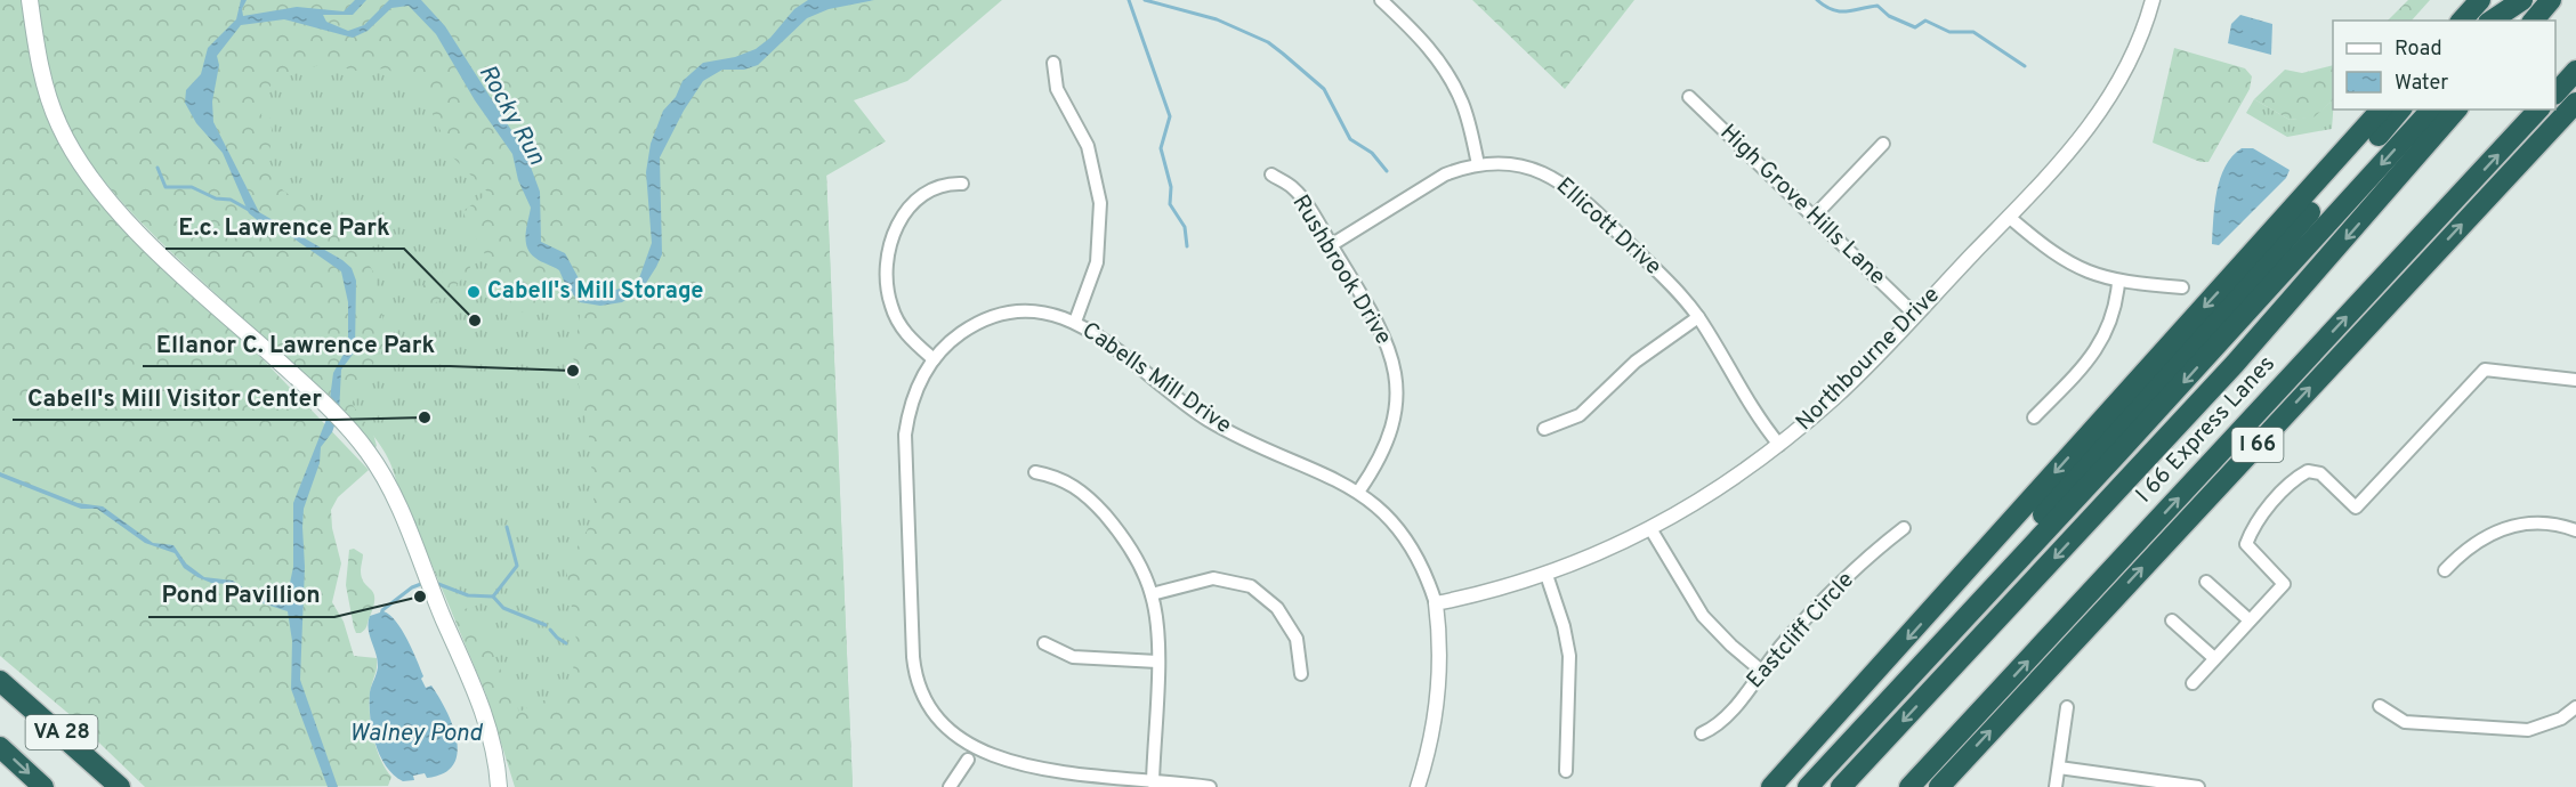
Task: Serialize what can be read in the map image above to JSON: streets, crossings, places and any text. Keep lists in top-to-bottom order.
{
  "streets": {
    "highway": ["I 66 Express Lanes", "I 66", "VA 28"],
    "street": [
      "High Grove Hills Lane",
      "Ellicott Drive",
      "Rushbrook Drive",
      "Northbourne Drive",
      "Cabells Mill Drive",
      "Eastcliff Circle"
    ]
  },
  "crossings": [
    ["High Grove Hills Lane", "Northbourne Drive"],
    ["Ellicott Drive", "Rushbrook Drive"],
    ["Ellicott Drive", "Northbourne Drive"],
    ["Rushbrook Drive", "Cabells Mill Drive"],
    ["Northbourne Drive", "Cabells Mill Drive"]
  ],
  "water": ["Rocky Run", "Walney Pond"],
  "places": [
    "Cabell's Mill Storage",
    "E.c. Lawrence Park",
    "Ellanor C. Lawrence Park",
    "Cabell's Mill Visitor Center",
    "Pond Pavillion"
  ],
  "legend": ["Road", "Water"]
}
